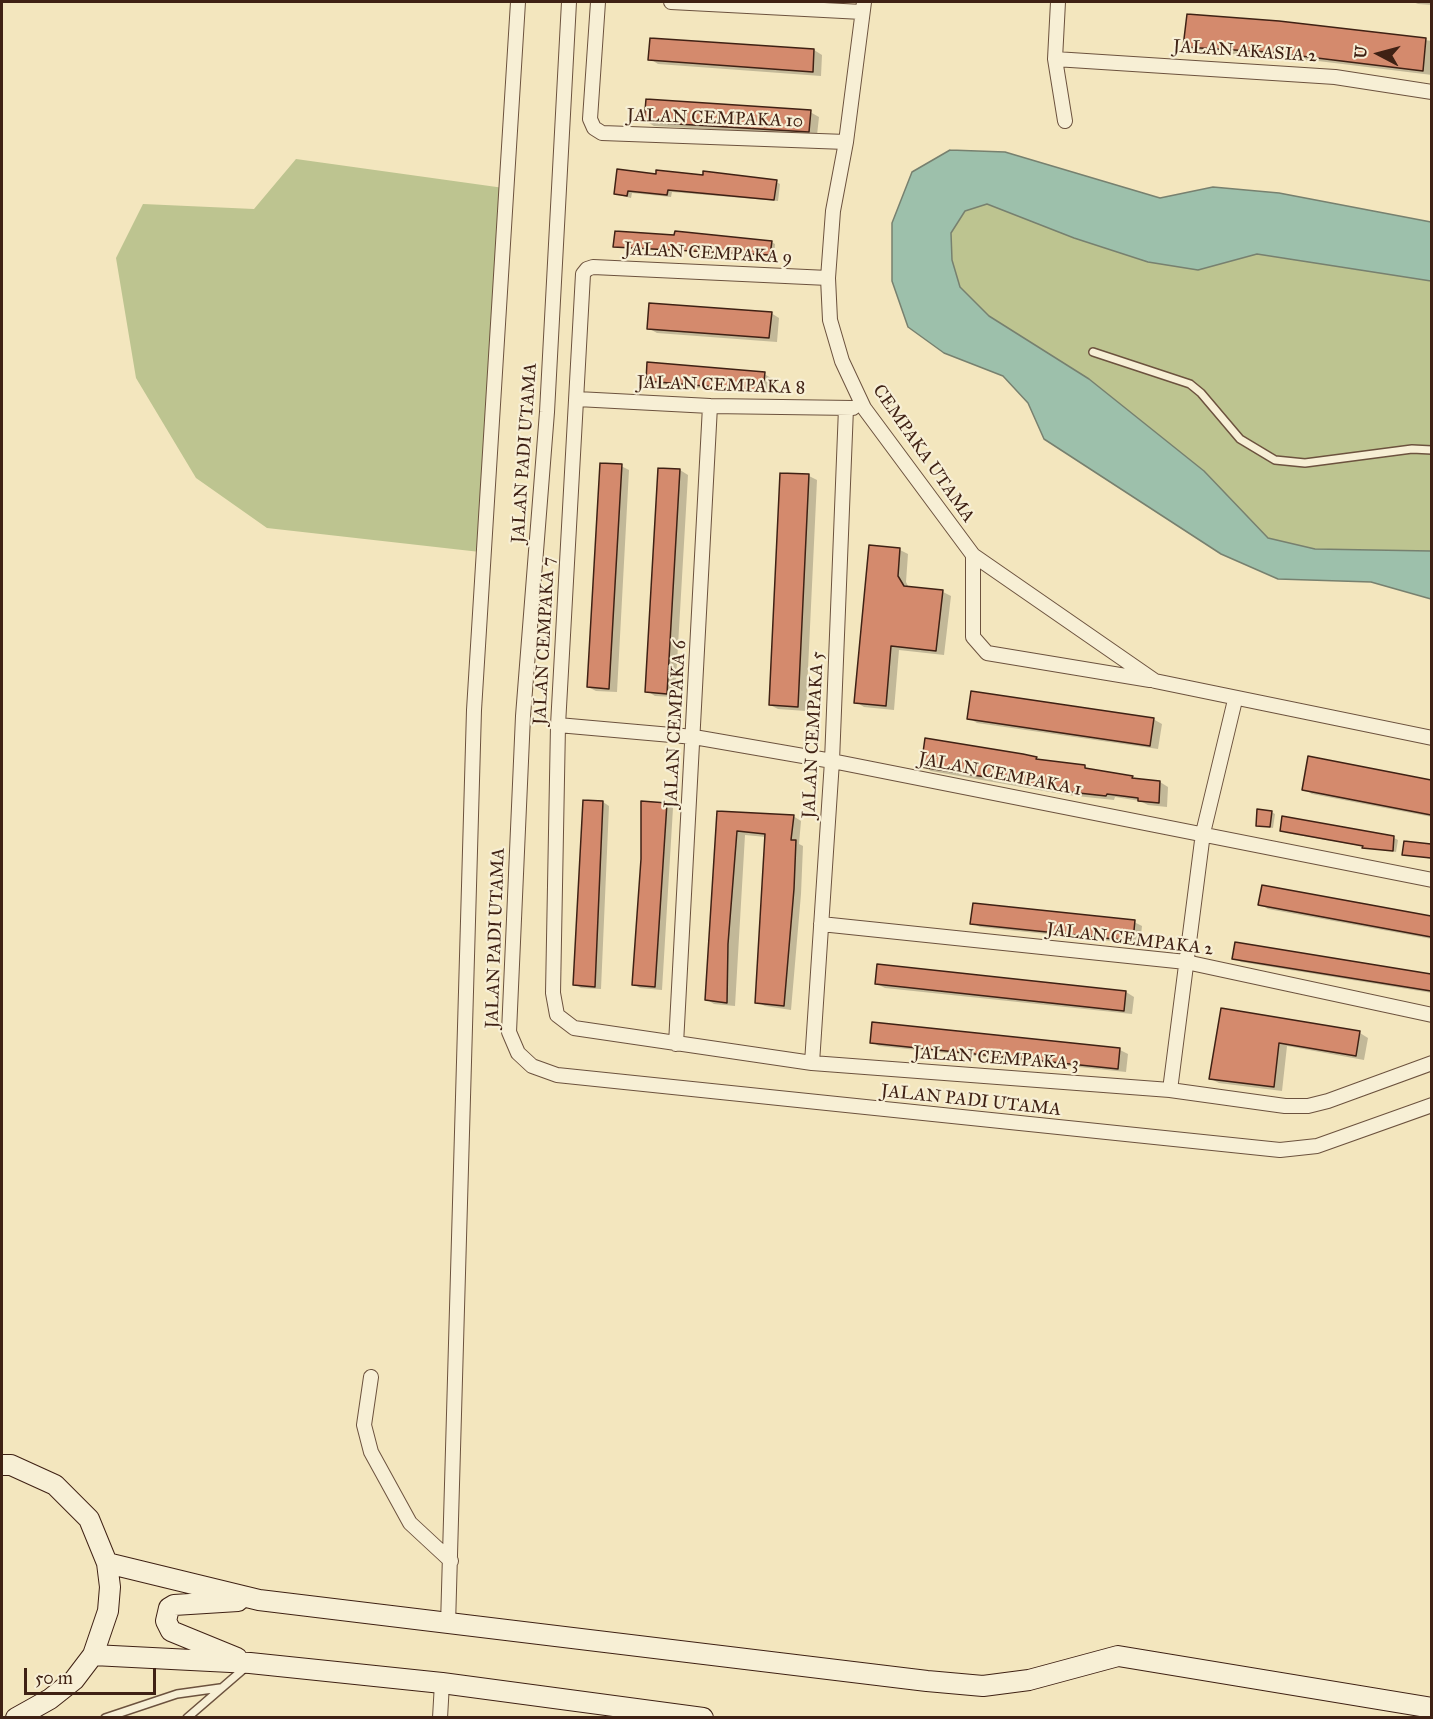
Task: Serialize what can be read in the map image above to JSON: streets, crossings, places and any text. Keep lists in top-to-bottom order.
{
  "streets": {
    "street": [
      "JALAN AKASIA 2",
      "JALAN CEMPAKA 10",
      "JALAN CEMPAKA 9",
      "JALAN CEMPAKA 8",
      "JALAN PADI UTAMA",
      "CEMPAKA UTAMA",
      "JALAN CEMPAKA 7",
      "JALAN CEMPAKA 6",
      "JALAN CEMPAKA 5",
      "JALAN CEMPAKA 1",
      "JALAN CEMPAKA 2",
      "JALAN CEMPAKA 3"
    ]
  },
  "crossings": [
    ["JALAN CEMPAKA 10", "CEMPAKA UTAMA"],
    ["JALAN CEMPAKA 9", "CEMPAKA UTAMA"],
    ["JALAN CEMPAKA 9", "JALAN CEMPAKA 7"],
    ["JALAN CEMPAKA 8", "CEMPAKA UTAMA"],
    ["JALAN CEMPAKA 8", "JALAN CEMPAKA 7"],
    ["JALAN CEMPAKA 8", "JALAN CEMPAKA 6"],
    ["JALAN CEMPAKA 8", "JALAN CEMPAKA 5"],
    ["JALAN CEMPAKA 7", "JALAN CEMPAKA 1"],
    ["JALAN CEMPAKA 7", "JALAN CEMPAKA 3"],
    ["JALAN CEMPAKA 6", "JALAN CEMPAKA 1"],
    ["JALAN CEMPAKA 6", "JALAN CEMPAKA 3"],
    ["JALAN CEMPAKA 5", "JALAN CEMPAKA 1"],
    ["JALAN CEMPAKA 5", "JALAN CEMPAKA 2"],
    ["JALAN CEMPAKA 5", "JALAN CEMPAKA 3"]
  ],
  "scale_bar": "50 m",
  "north": "left"
}
